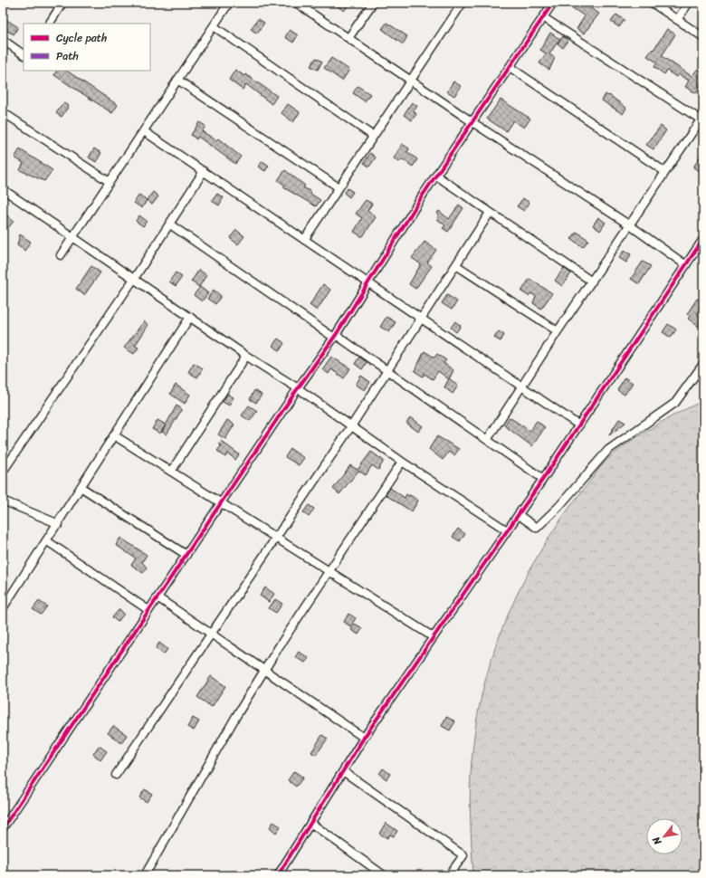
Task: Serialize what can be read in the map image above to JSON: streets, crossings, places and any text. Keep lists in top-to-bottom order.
{
  "legend": ["Cycle path", "Path"],
  "north": "bottom left"
}
